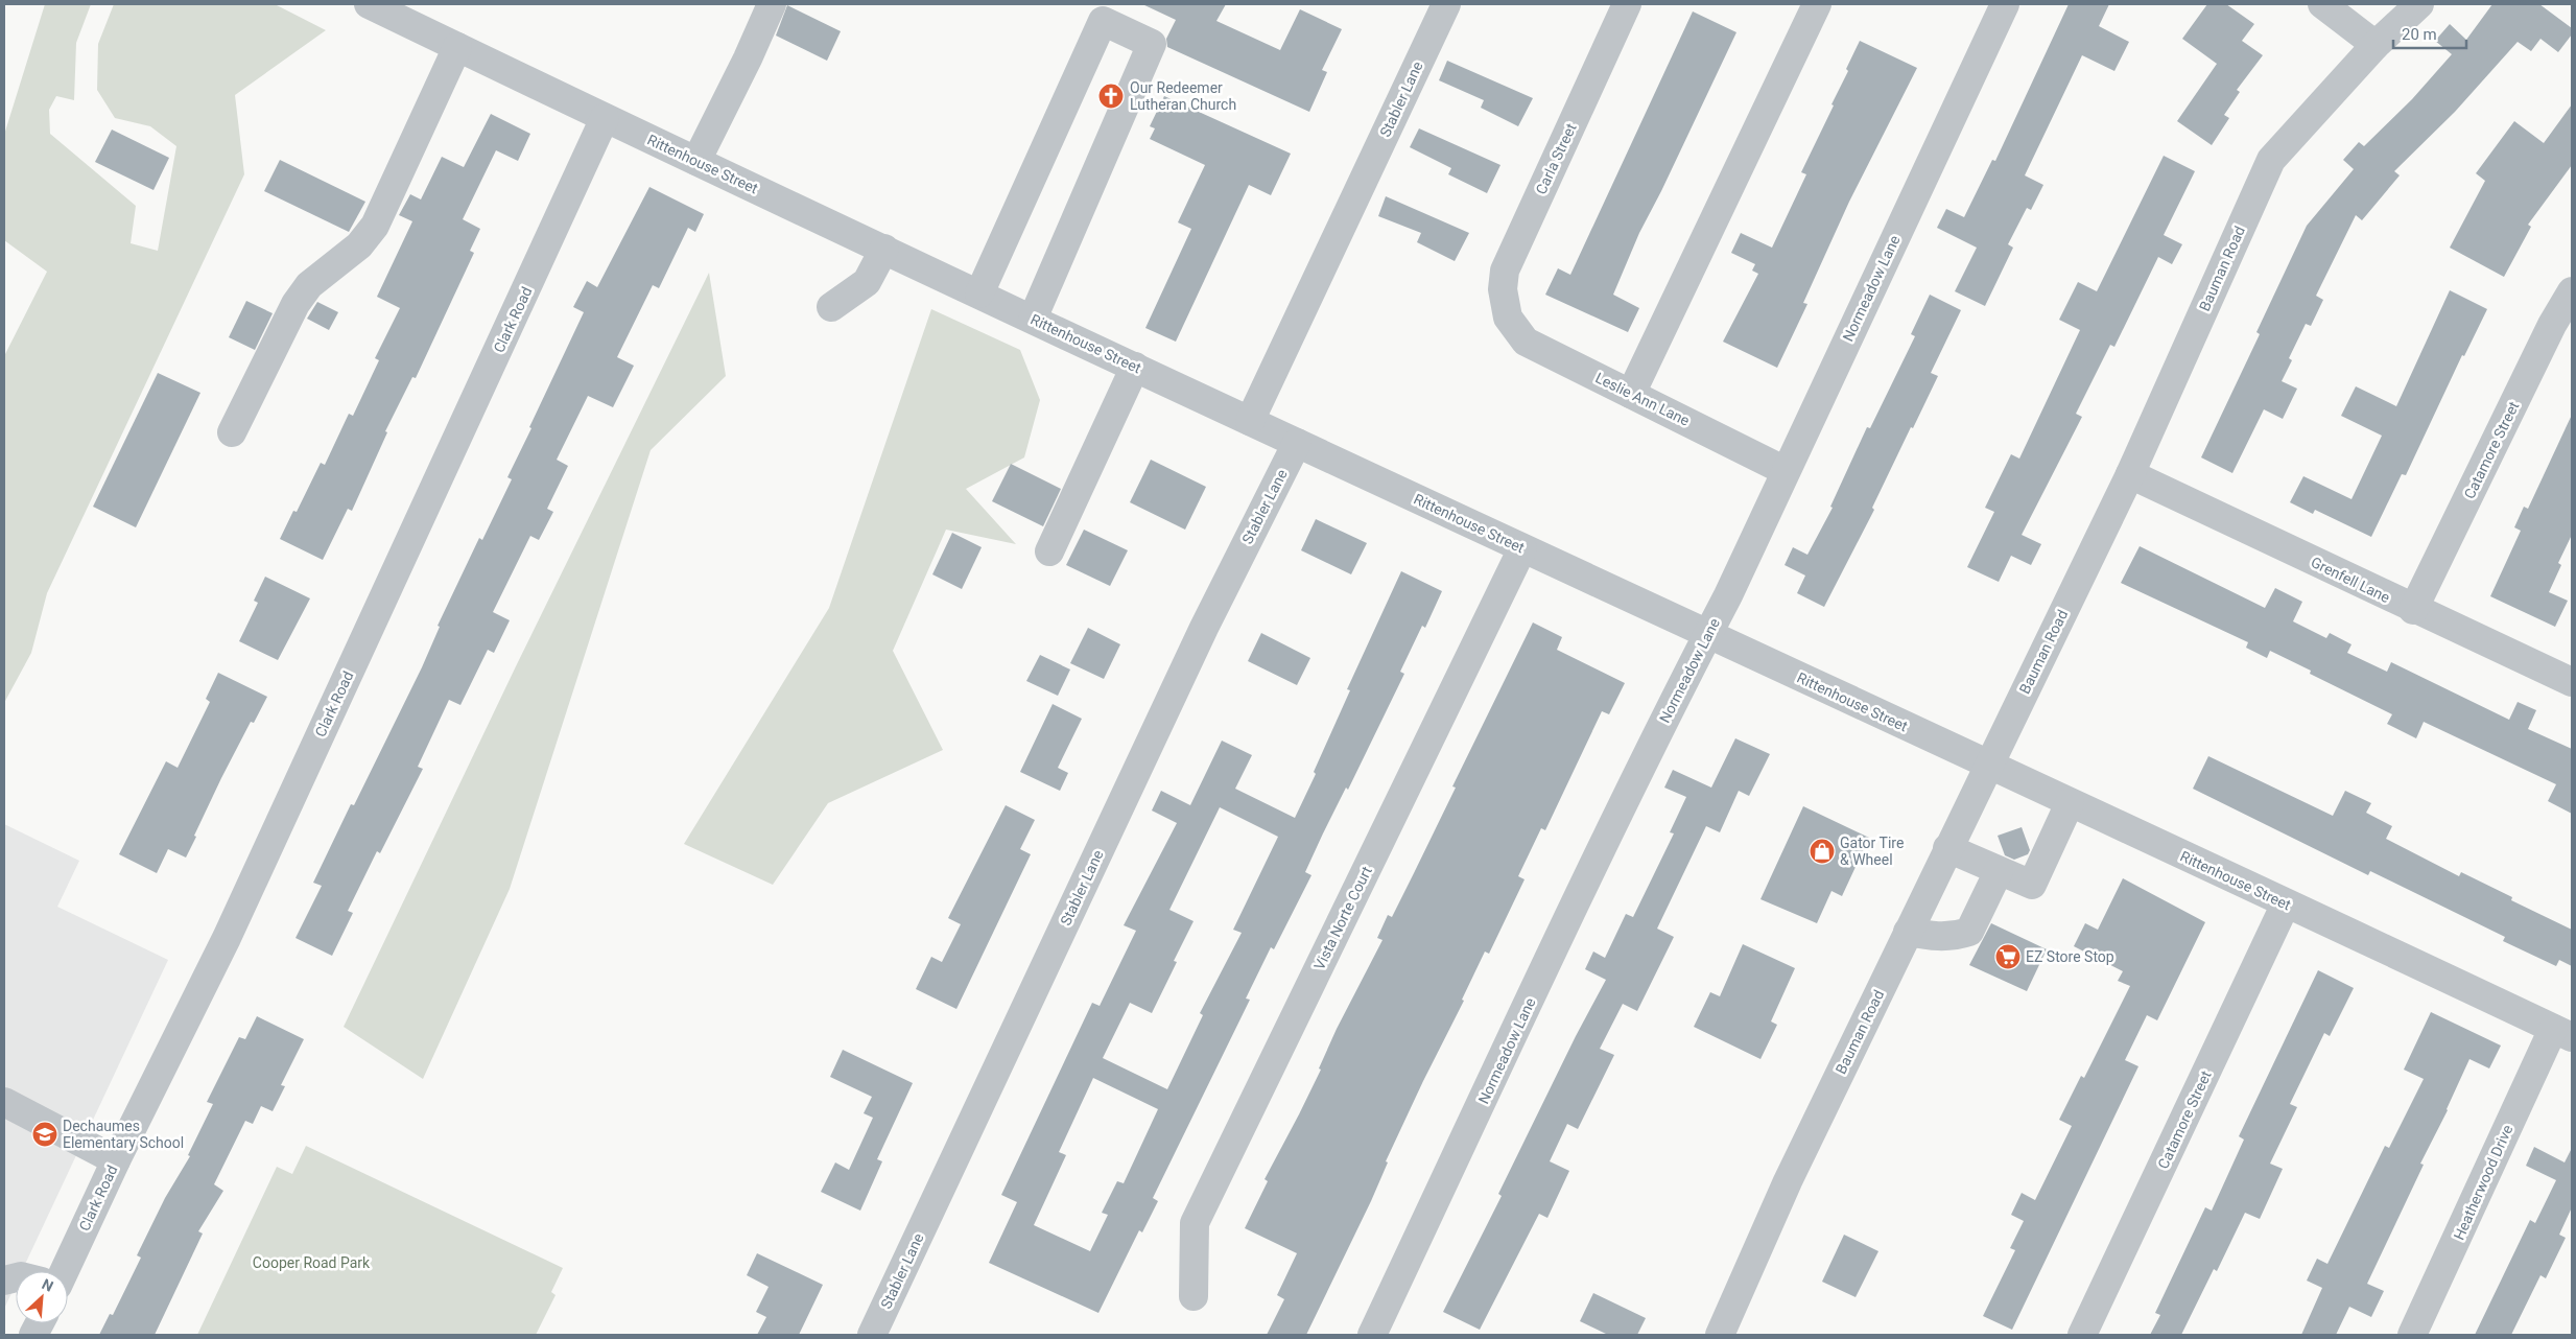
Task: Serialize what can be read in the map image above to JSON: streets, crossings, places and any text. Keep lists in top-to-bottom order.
{
  "streets": {
    "street": [
      "Stabler Lane",
      "Carla Street",
      "Rittenhouse Street",
      "Bauman Road",
      "Normeadow Lane",
      "Clark Road",
      "Leslie Ann Lane",
      "Catamore Street",
      "Grenfell Lane",
      "Vista Norte Court",
      "Heatherwood Drive"
    ]
  },
  "crossings": [
    ["Stabler Lane", "Rittenhouse Street"],
    ["Carla Street", "Leslie Ann Lane"],
    ["Rittenhouse Street", "Bauman Road"],
    ["Rittenhouse Street", "Normeadow Lane"],
    ["Rittenhouse Street", "Clark Road"],
    ["Rittenhouse Street", "Catamore Street"],
    ["Rittenhouse Street", "Vista Norte Court"],
    ["Rittenhouse Street", "Heatherwood Drive"],
    ["Bauman Road", "Grenfell Lane"],
    ["Normeadow Lane", "Leslie Ann Lane"],
    ["Catamore Street", "Grenfell Lane"]
  ],
  "parks": ["Cooper Road Park"],
  "places": {
    "church": ["Our Redeemer Lutheran Church"],
    "shop": ["Gator Tire & Wheel"],
    "supermarket": ["EZ Store Stop"],
    "school or university": ["Dechaumes Elementary School"]
  },
  "scale_bar": "20 m",
  "north": "top right"
}
